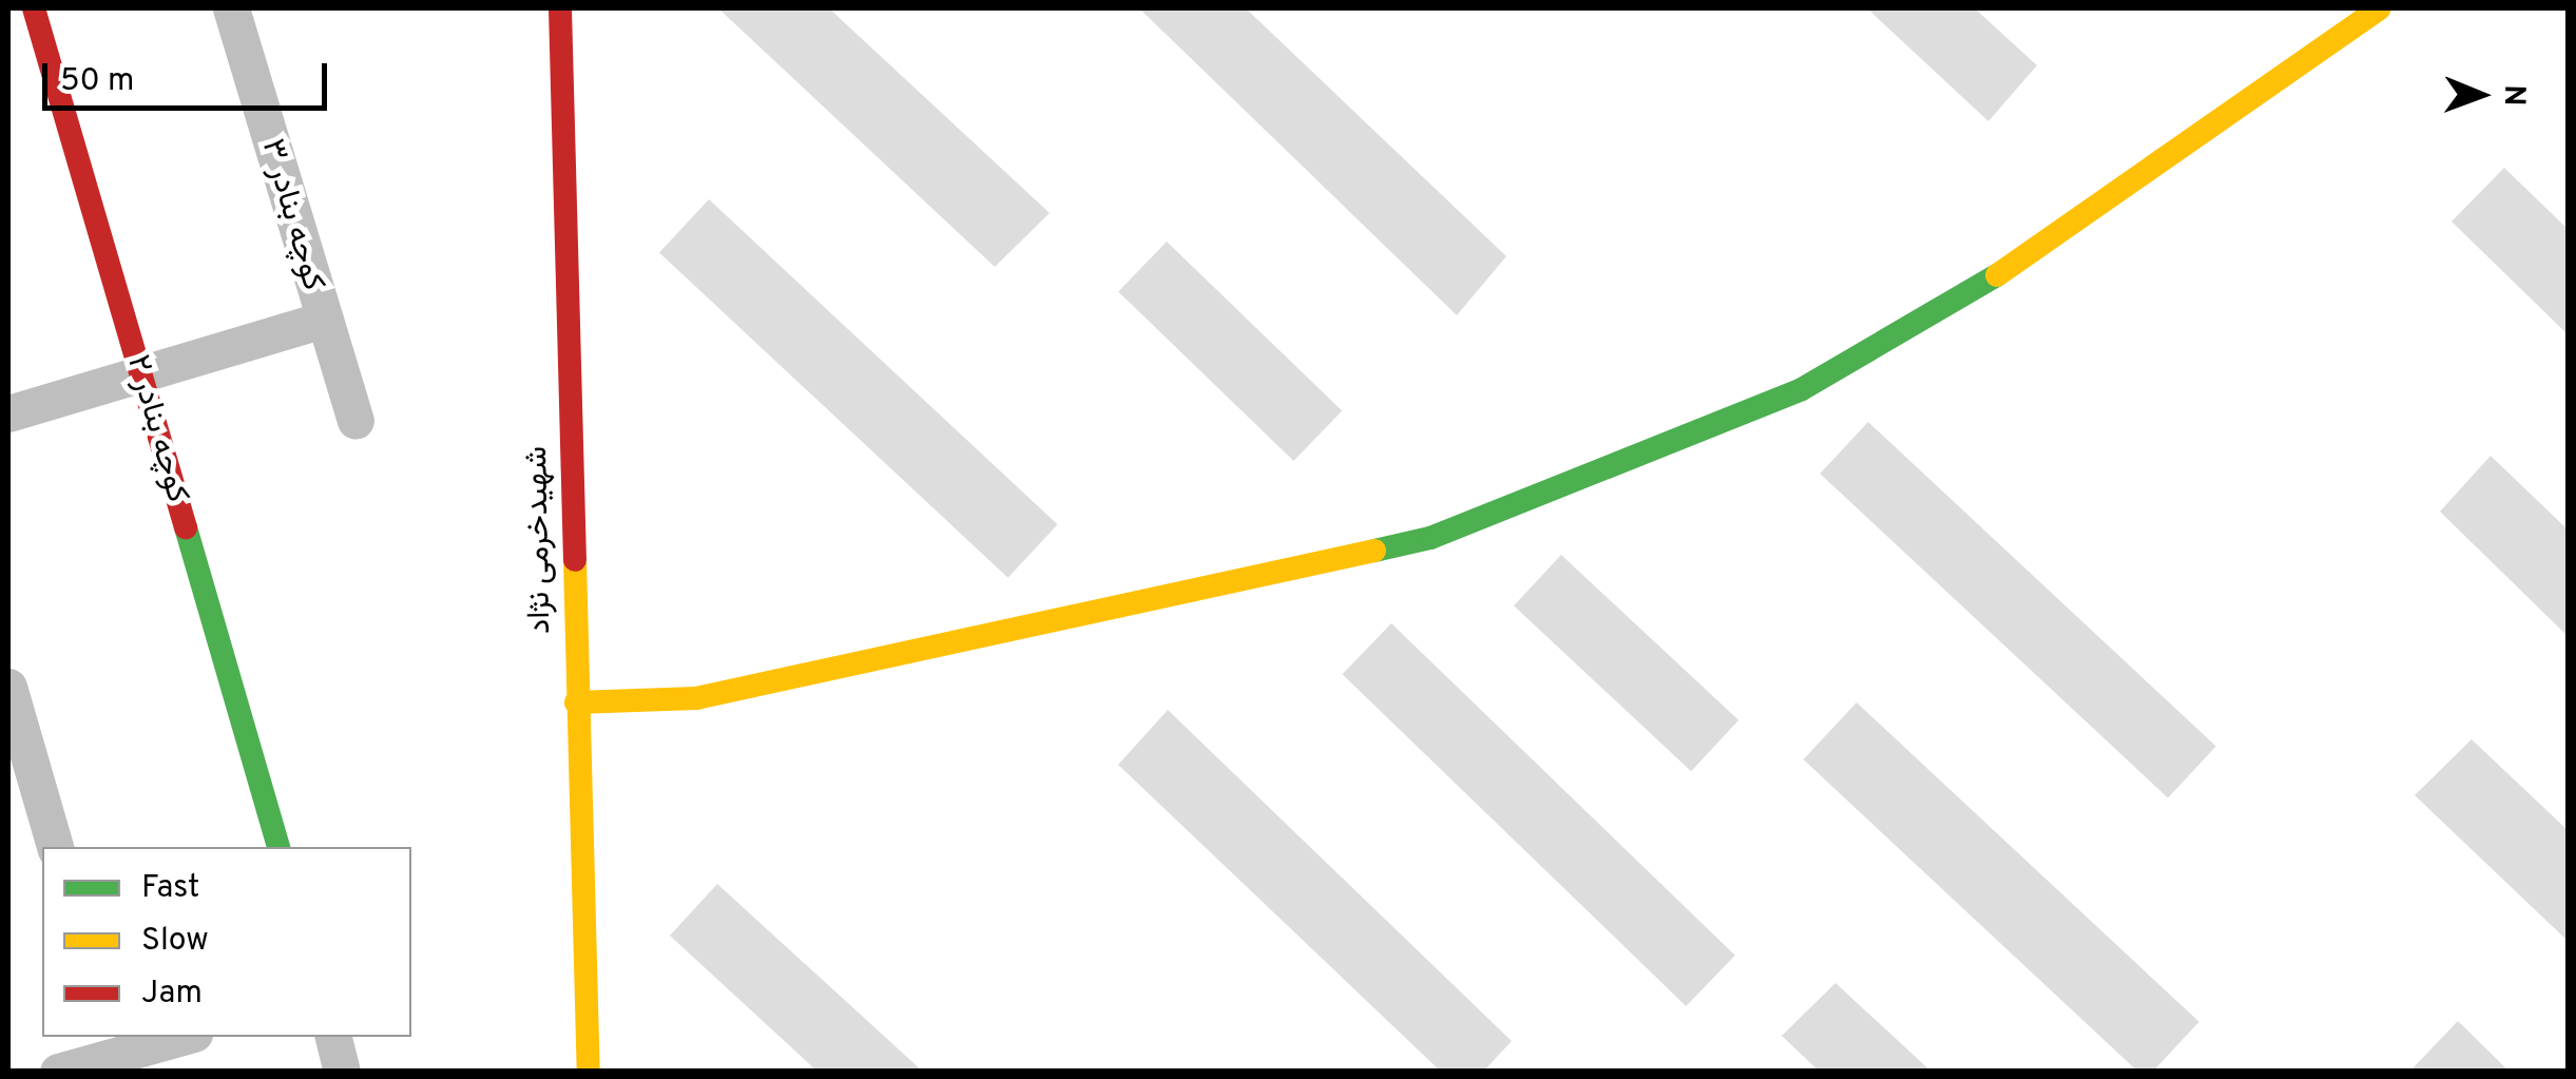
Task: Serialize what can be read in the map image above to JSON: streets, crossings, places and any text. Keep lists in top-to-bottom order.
{
  "streets": {
    "street": ["کوچه بنادر ۳", "کوچه بنادر ۲", "شهیدخرمی نژاد"]
  },
  "legend": ["Fast", "Slow", "Jam"],
  "scale_bar": "50 m",
  "north": "right"
}
